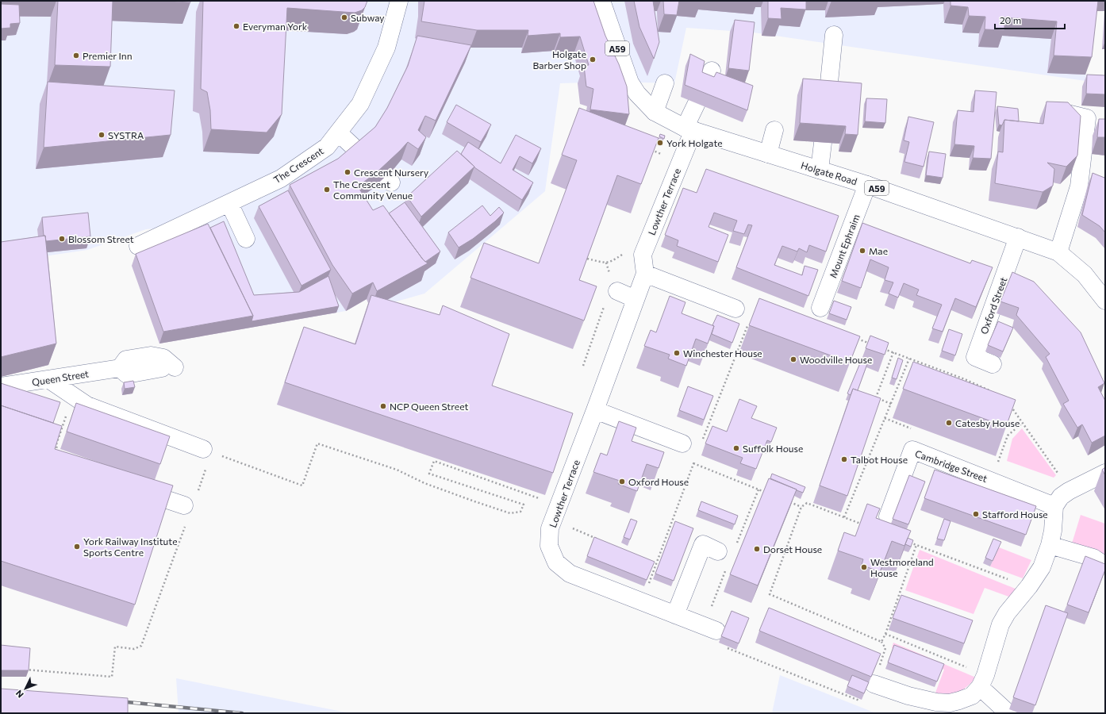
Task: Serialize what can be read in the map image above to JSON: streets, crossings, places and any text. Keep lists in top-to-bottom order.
{
  "streets": {
    "street": [
      "A59",
      "The Crescent",
      "Holgate Road",
      "Lowther Terrace",
      "Mount Ephraim",
      "Oxford Street",
      "Queen Street",
      "Cambridge Street"
    ]
  },
  "crossings": [
    ["Holgate Road", "Lowther Terrace"],
    ["Holgate Road", "Mount Ephraim"],
    ["Holgate Road", "Oxford Street"]
  ],
  "places": [
    "Subway",
    "Everyman York",
    "Premier Inn",
    "Holgate Barber Shop",
    "SYSTRA",
    "York Holgate",
    "Crescent Nursery",
    "The Crescent Community Venue",
    "Blossom Street",
    "Mae",
    "Winchester House",
    "Woodville House",
    "NCP Queen Street",
    "Catesby House",
    "Suffolk House",
    "Talbot House",
    "Oxford House",
    "Stafford House",
    "York Railway Institute Sports Centre",
    "Dorset House",
    "Westmoreland House"
  ],
  "scale_bar": "20 m",
  "north": "bottom left"
}
